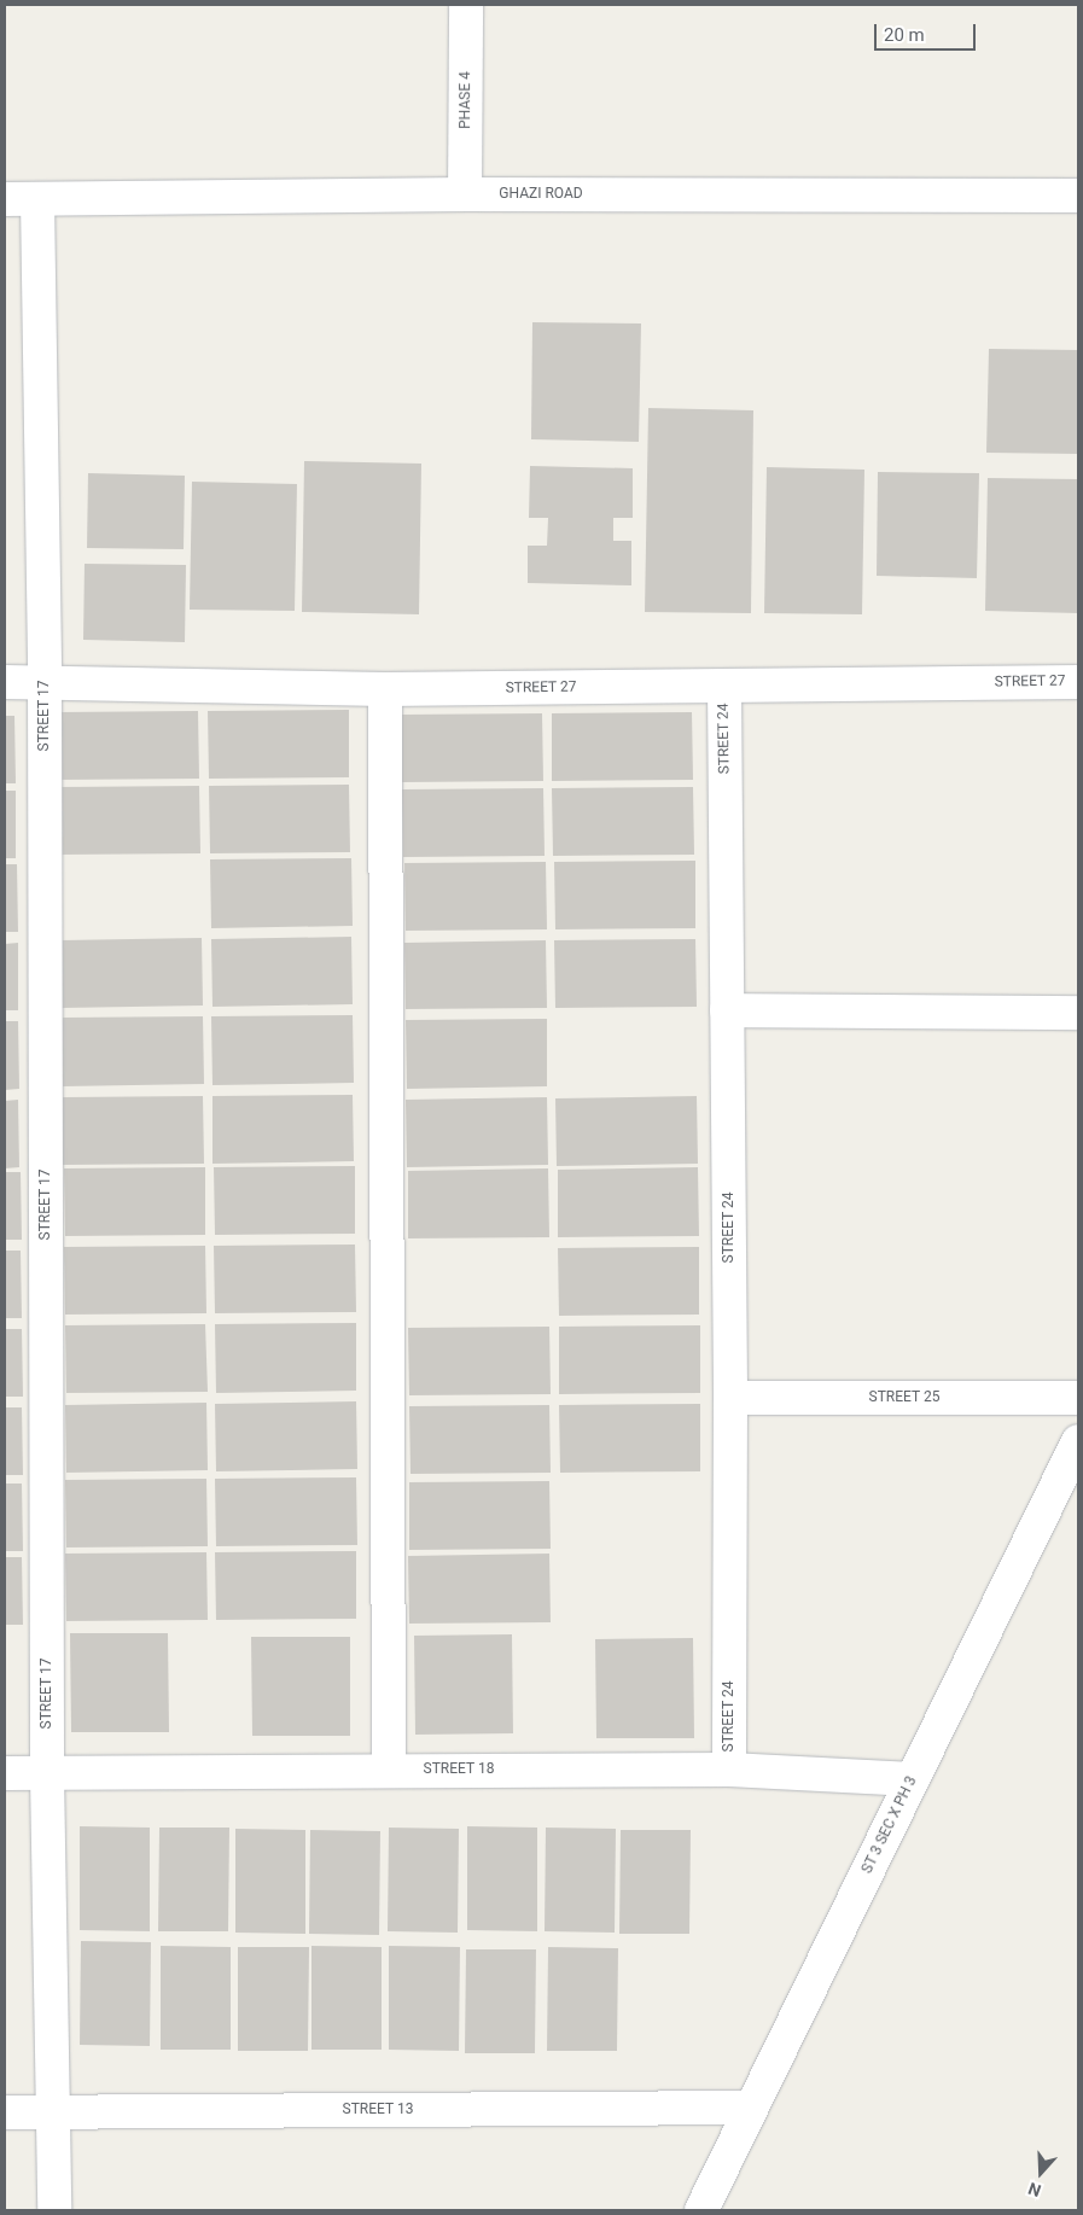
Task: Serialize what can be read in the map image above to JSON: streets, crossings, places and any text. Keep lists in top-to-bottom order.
{
  "streets": {
    "street": [
      "PHASE 4",
      "GHAZI ROAD",
      "STREET 27",
      "STREET 17",
      "STREET 24",
      "STREET 25",
      "STREET 18",
      "ST 3 SEC X PH 3",
      "STREET 13"
    ]
  },
  "crossings": [
    ["PHASE 4", "GHAZI ROAD"],
    ["GHAZI ROAD", "STREET 17"],
    ["STREET 27", "STREET 17"],
    ["STREET 27", "STREET 24"],
    ["STREET 17", "STREET 18"],
    ["STREET 17", "STREET 13"],
    ["STREET 24", "STREET 25"],
    ["STREET 24", "STREET 18"],
    ["STREET 18", "ST 3 SEC X PH 3"],
    ["ST 3 SEC X PH 3", "STREET 13"]
  ],
  "scale_bar": "20 m",
  "north": "bottom"
}
